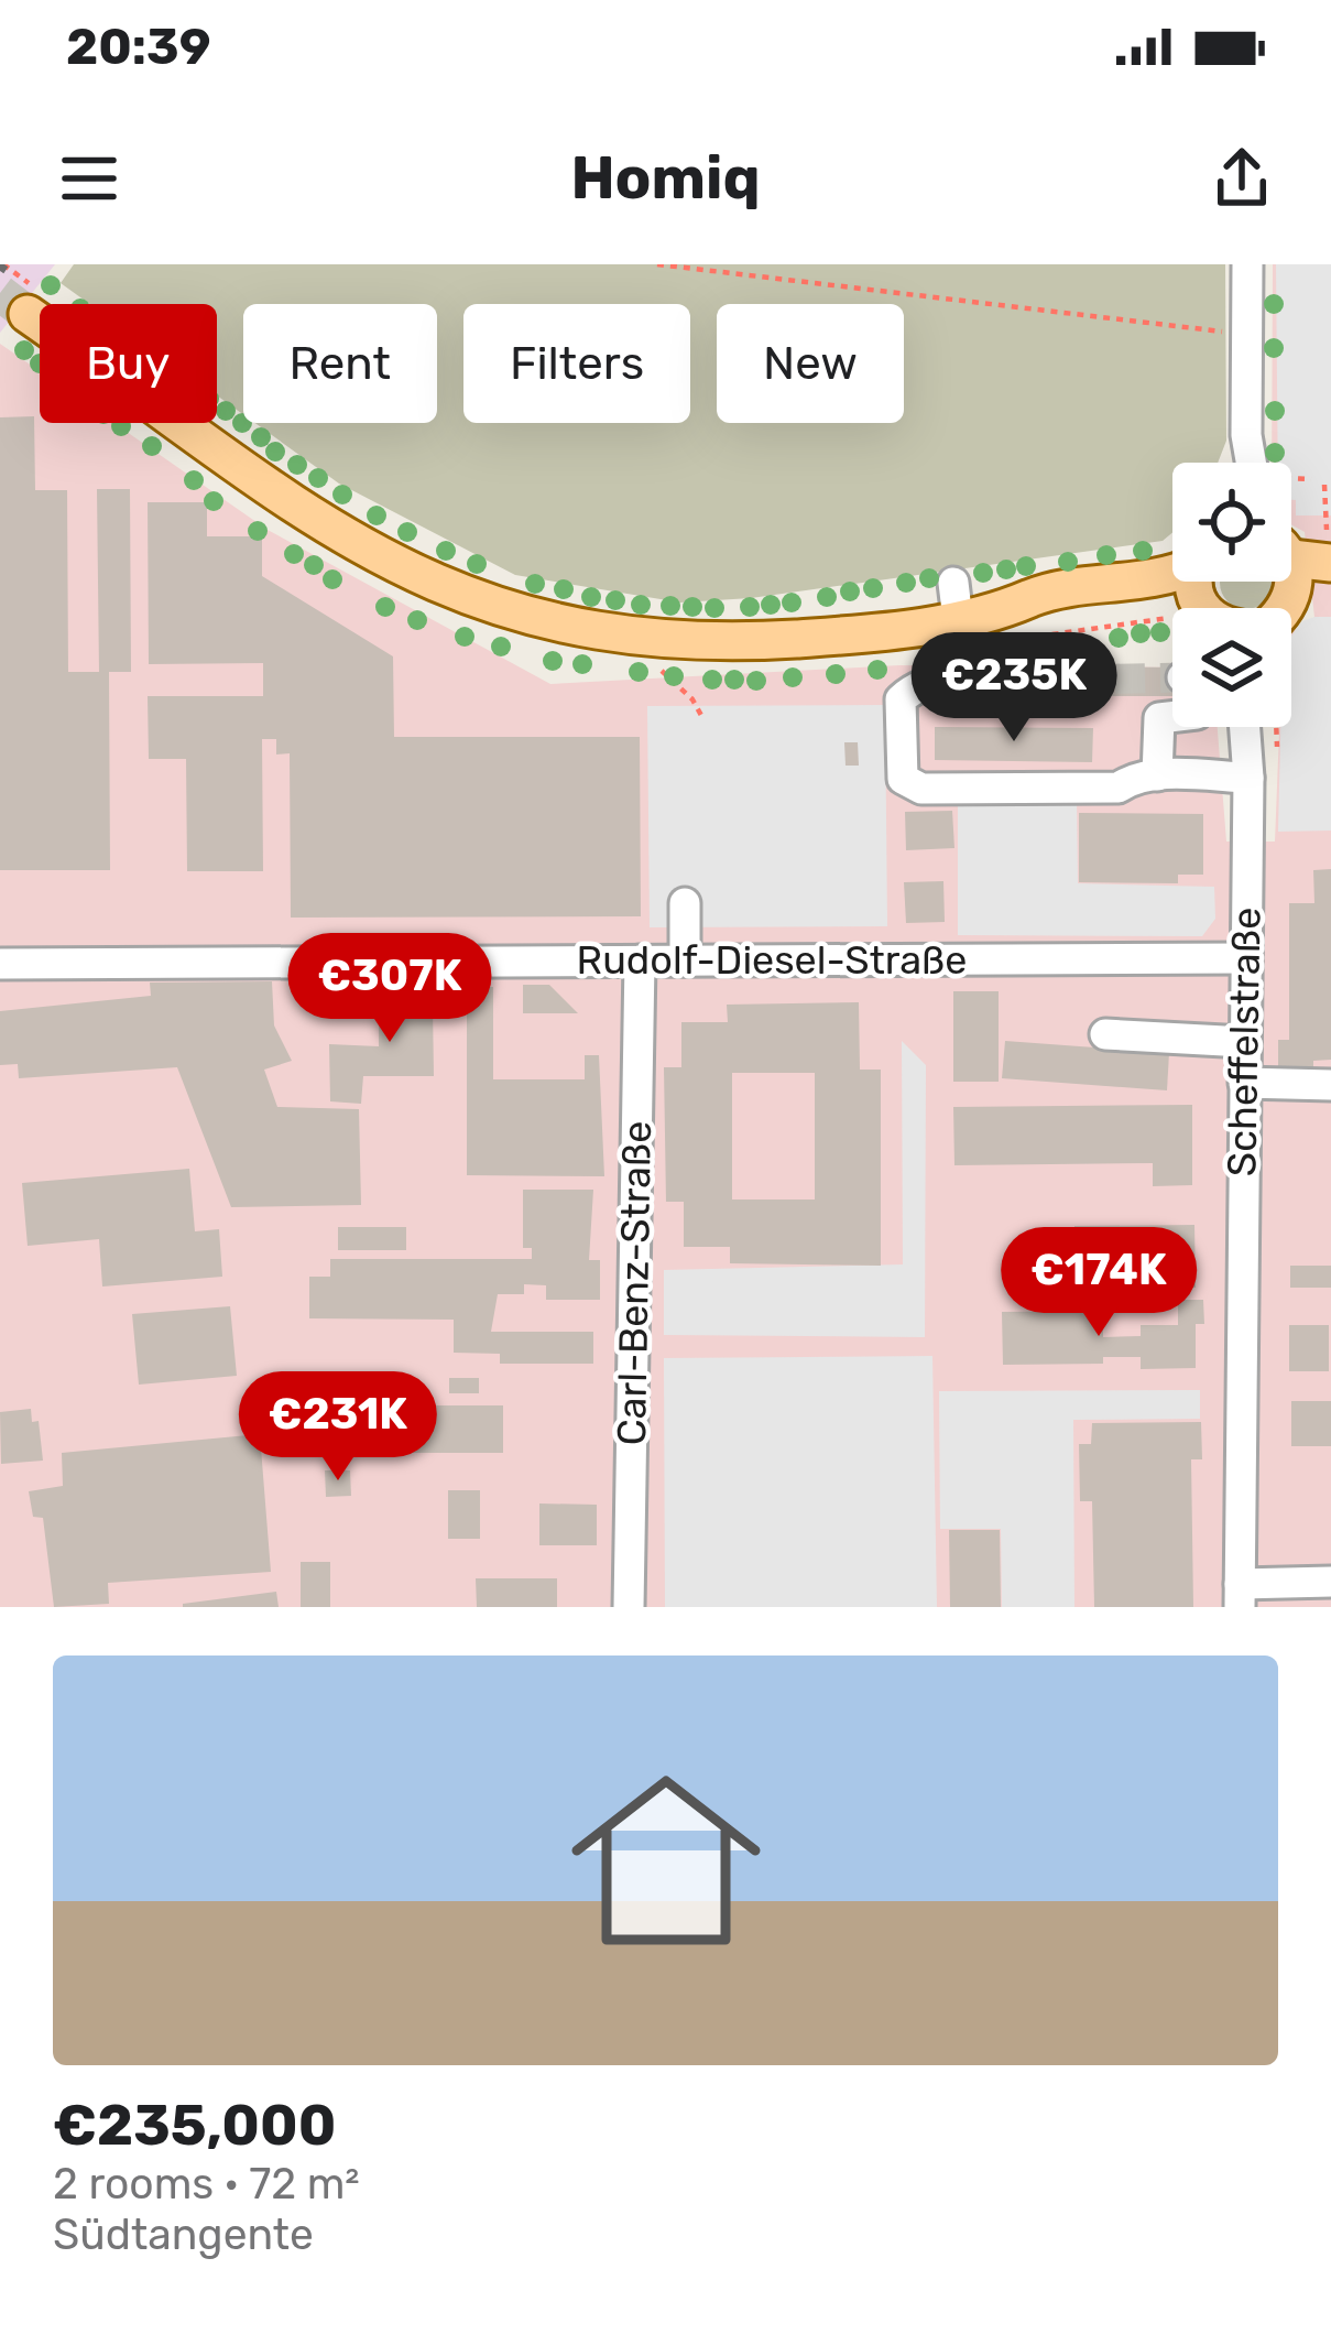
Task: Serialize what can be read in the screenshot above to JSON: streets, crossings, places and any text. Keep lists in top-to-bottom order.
{
  "streets": {
    "street": ["Rudolf-Diesel-Straße", "Scheffelstraße", "Carl-Benz-Straße"]
  },
  "crossings": [
    ["Rudolf-Diesel-Straße", "Scheffelstraße"],
    ["Rudolf-Diesel-Straße", "Carl-Benz-Straße"]
  ],
  "page": {
    "status": "20:39",
    "header": "Homiq",
    "chip": [
      "Buy",
      "Rent",
      "Filters",
      "New"
    ],
    "price": [
      "€235K",
      "€307K",
      "€174K",
      "€231K"
    ],
    "list": [
      {
        "name": "€235,000",
        "note": "2 rooms · 72 m² · Südtangente"
      }
    ]
  }
}
